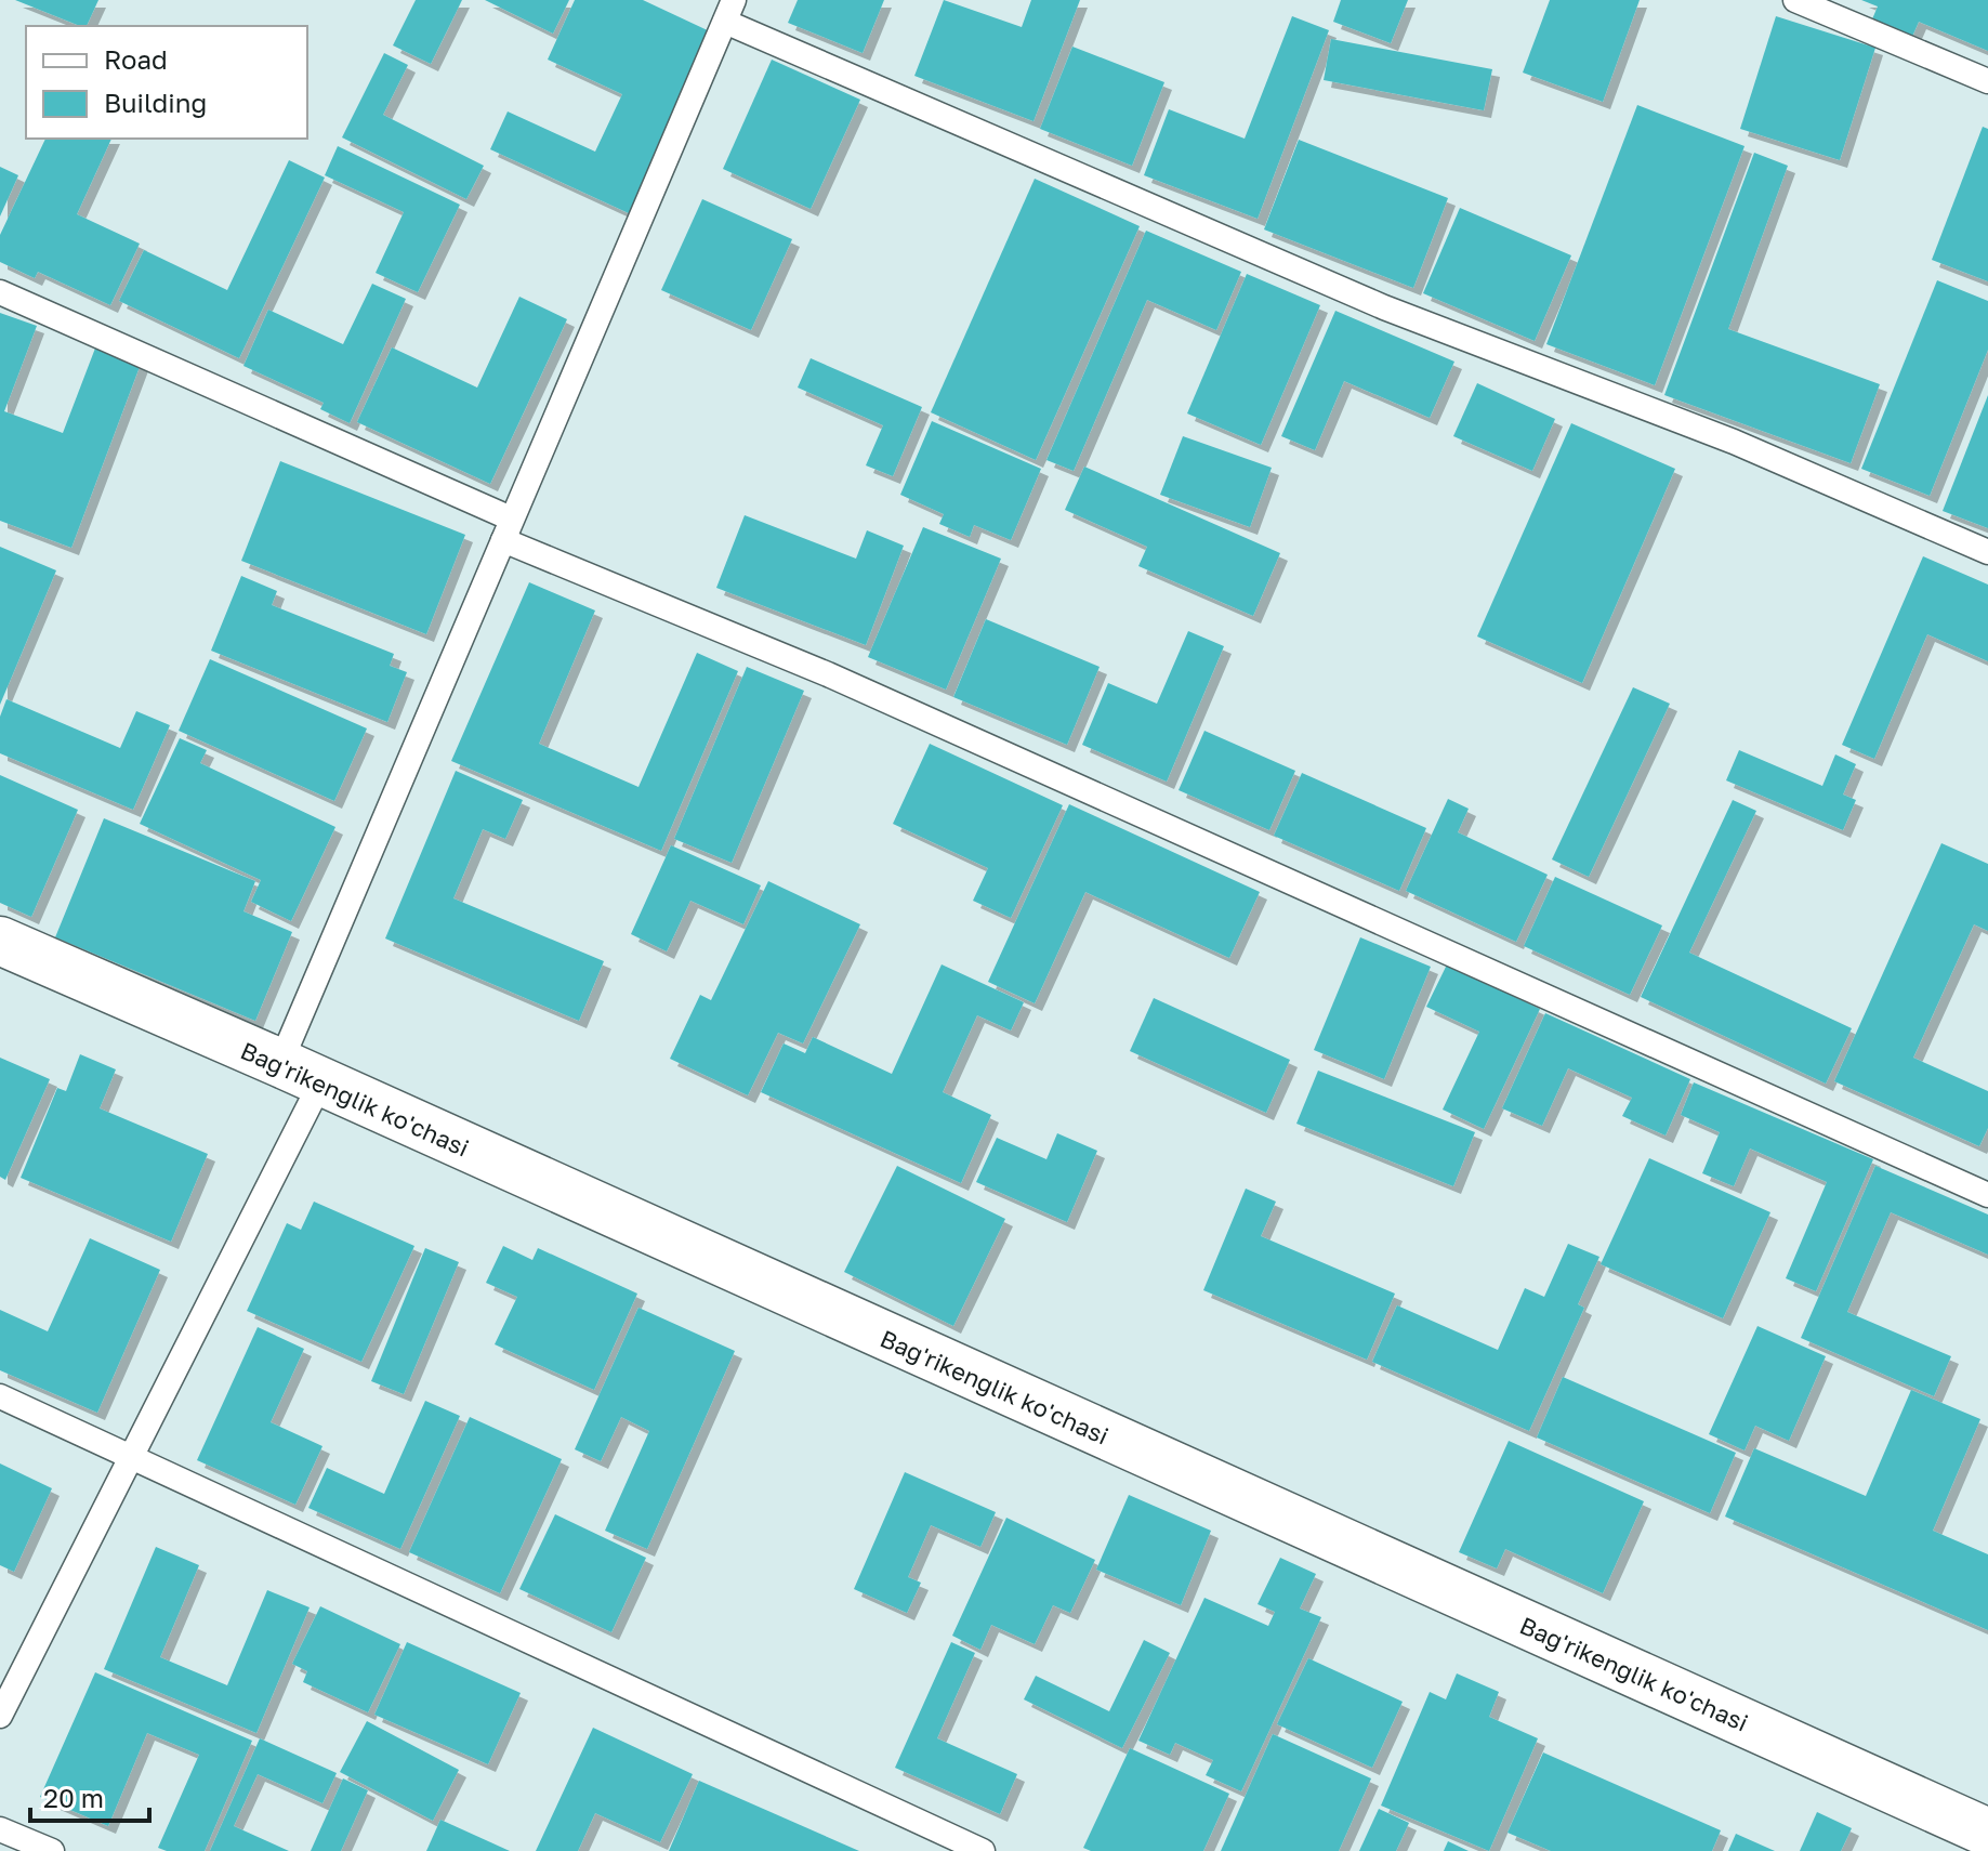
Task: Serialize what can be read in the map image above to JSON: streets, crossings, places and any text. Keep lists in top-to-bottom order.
{
  "streets": {
    "main road": ["Bag'rikenglik ko'chasi"]
  },
  "legend": ["Road", "Building"],
  "scale_bar": "20 m"
}
